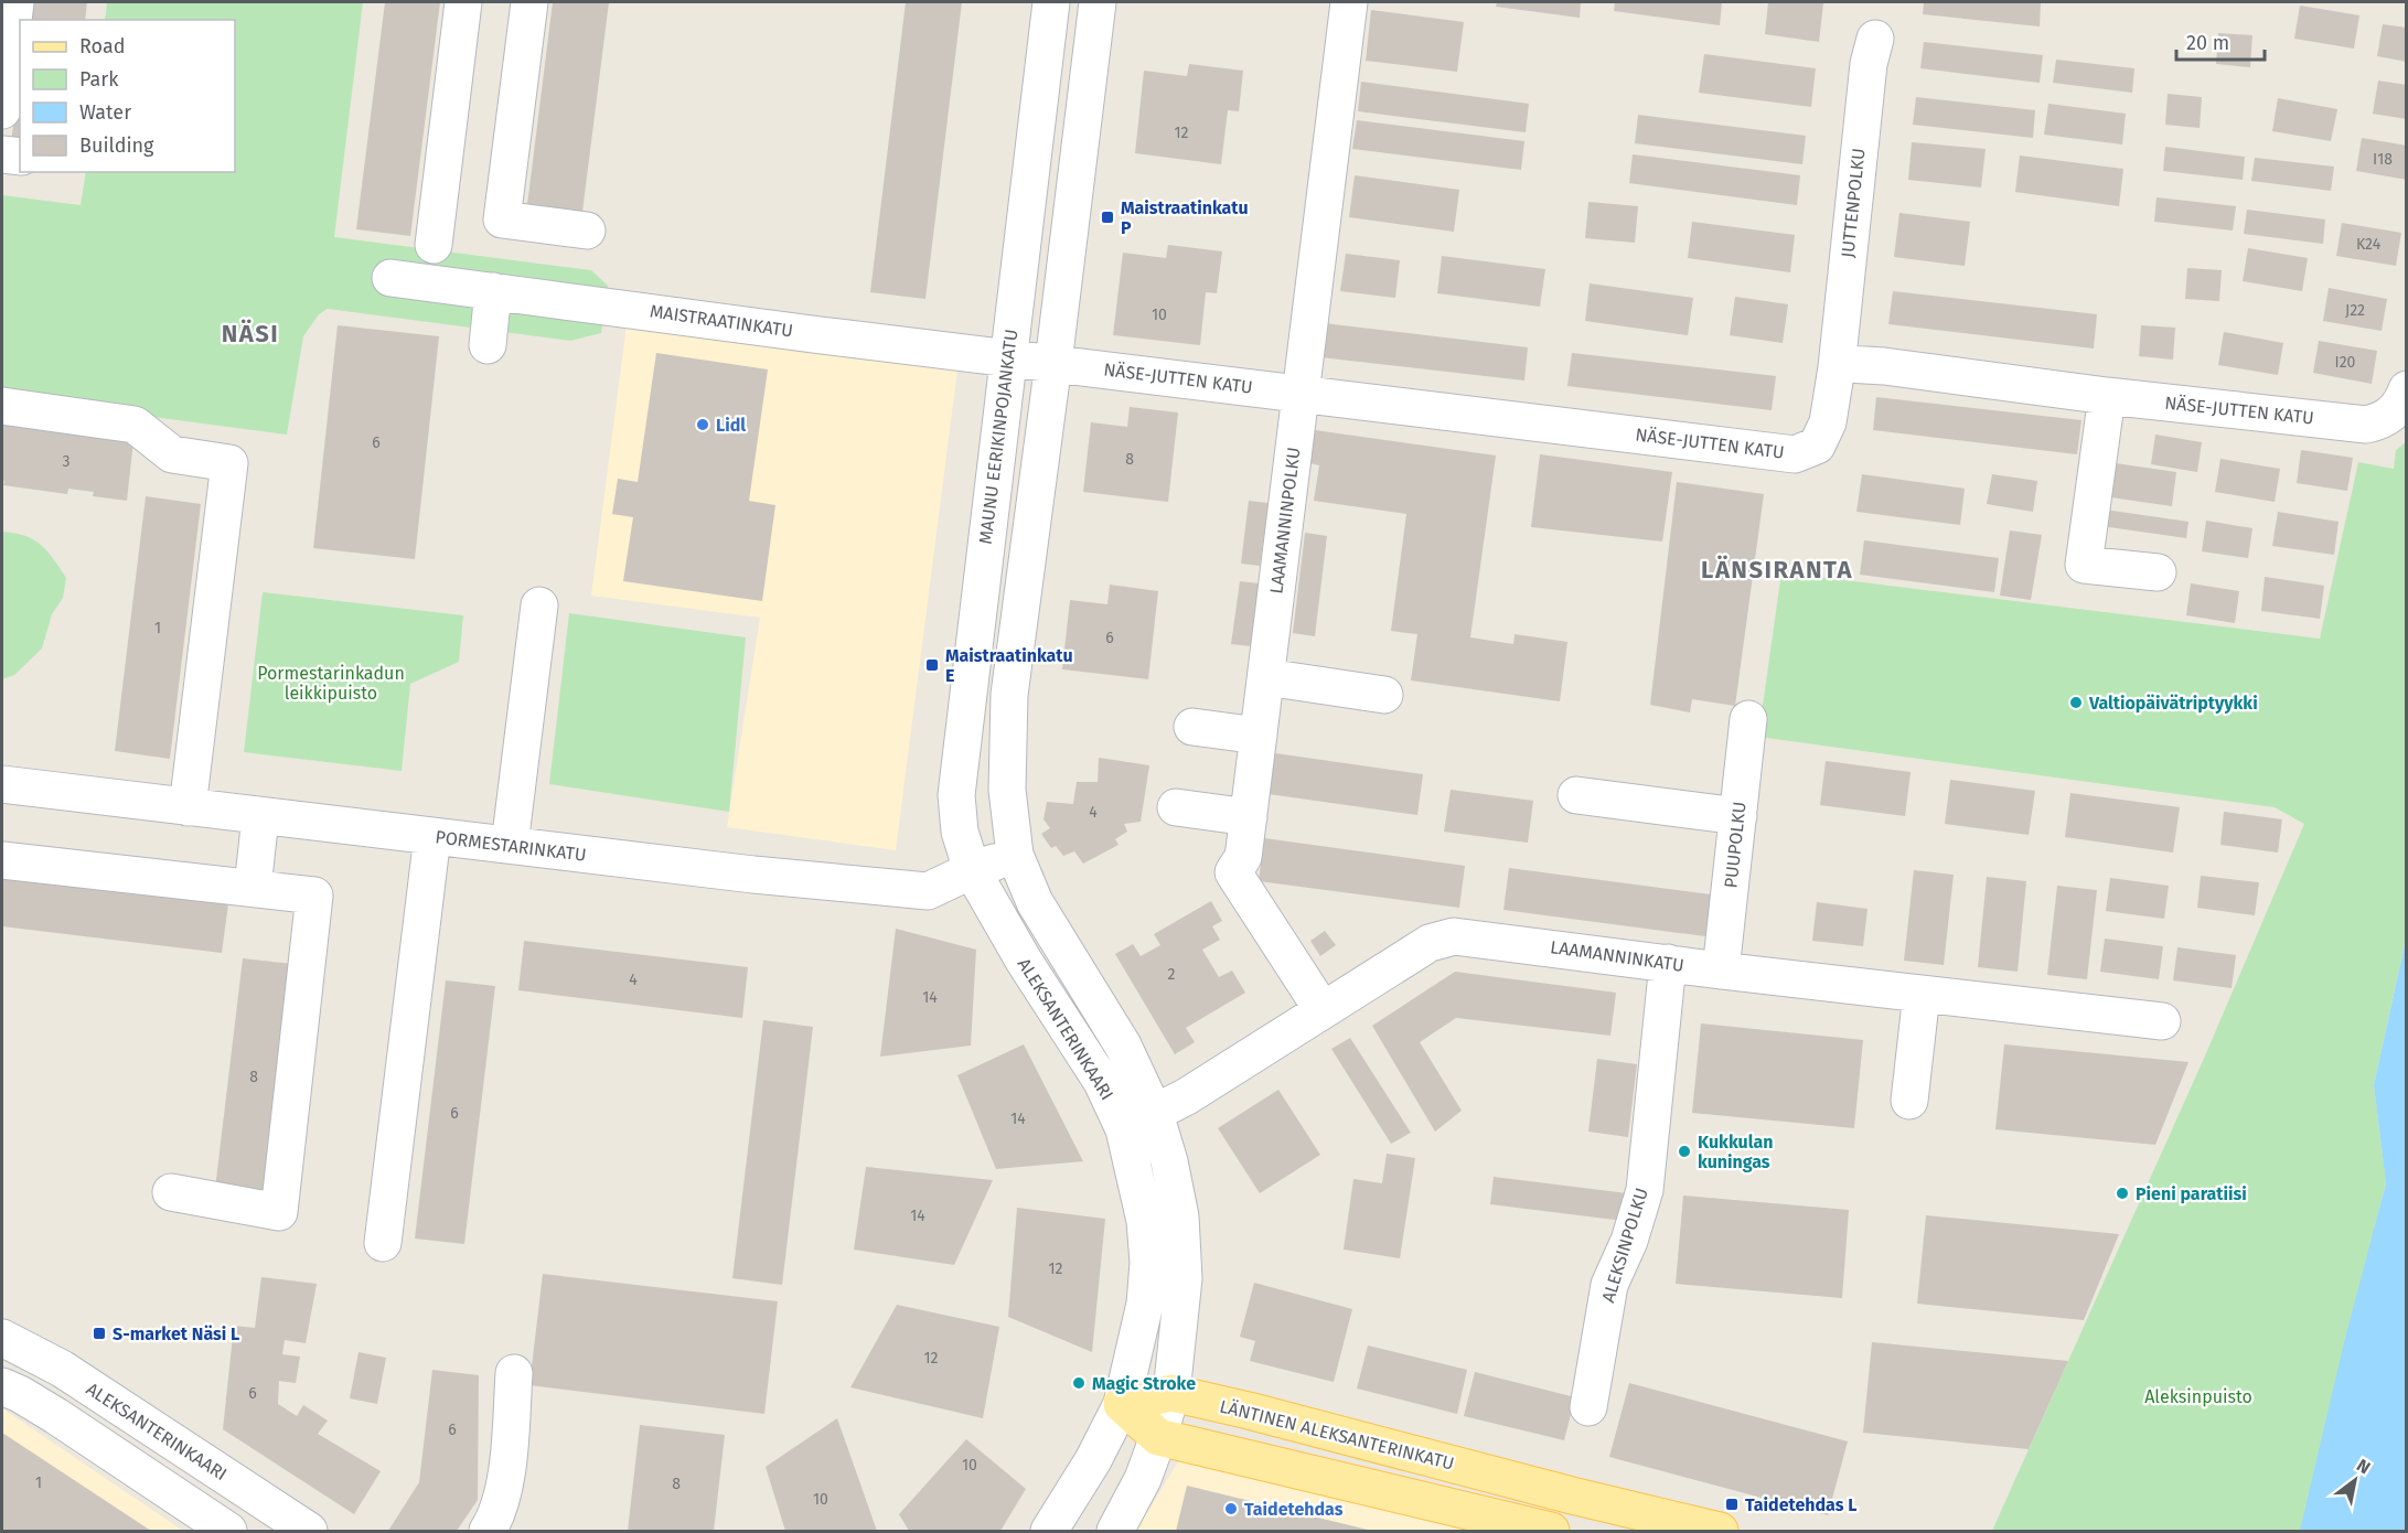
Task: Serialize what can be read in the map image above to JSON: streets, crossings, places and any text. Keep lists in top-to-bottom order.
{
  "streets": {
    "main road": ["LÄNTINEN ALEKSANTERINKATU"],
    "street": [
      "JUTTENPOLKU",
      "MAISTRAATINKATU",
      "NÄSE-JUTTEN KATU",
      "MAUNU EERIKINPOJANKATU",
      "LAAMANNINPOLKU",
      "PUUPOLKU",
      "PORMESTARINKATU",
      "LAAMANNINKATU",
      "ALEKSANTERINKAARI",
      "ALEKSINPOLKU"
    ]
  },
  "crossings": [
    ["JUTTENPOLKU", "NÄSE-JUTTEN KATU"],
    ["MAISTRAATINKATU", "NÄSE-JUTTEN KATU"],
    ["MAISTRAATINKATU", "MAUNU EERIKINPOJANKATU"],
    ["NÄSE-JUTTEN KATU", "LAAMANNINPOLKU"],
    ["MAUNU EERIKINPOJANKATU", "PORMESTARINKATU"],
    ["MAUNU EERIKINPOJANKATU", "ALEKSANTERINKAARI"],
    ["LAAMANNINPOLKU", "LAAMANNINKATU"],
    ["PUUPOLKU", "LAAMANNINKATU"],
    ["PORMESTARINKATU", "ALEKSANTERINKAARI"],
    ["LAAMANNINKATU", "ALEKSANTERINKAARI"],
    ["LAAMANNINKATU", "ALEKSINPOLKU"],
    ["ALEKSANTERINKAARI", "LÄNTINEN ALEKSANTERINKATU"]
  ],
  "districts": ["NÄSI", "LÄNSIRANTA"],
  "parks": ["Pormestarinkadun leikkipuisto", "Aleksinpuisto"],
  "places": {
    "transit": [
      "Maistraatinkatu P",
      "Maistraatinkatu E",
      "S-market Näsi L",
      "Taidetehdas L"
    ],
    "other": [
      "Lidl",
      "Valtiopäivätriptyykki",
      "Kukkulan kuningas",
      "Pieni paratiisi",
      "Magic Stroke",
      "Taidetehdas"
    ]
  },
  "house_numbers": [
    "12",
    "I18",
    "K24",
    "J22",
    "10",
    "I20",
    "6",
    "8",
    "3",
    "1",
    "6",
    "4",
    "2",
    "4",
    "14",
    "8",
    "6",
    "14",
    "14",
    "12",
    "12",
    "6",
    "6",
    "10",
    "1",
    "8",
    "10"
  ],
  "legend": [
    "Road",
    "Park",
    "Water",
    "Building"
  ],
  "scale_bar": "20 m",
  "north": "top right"
}
